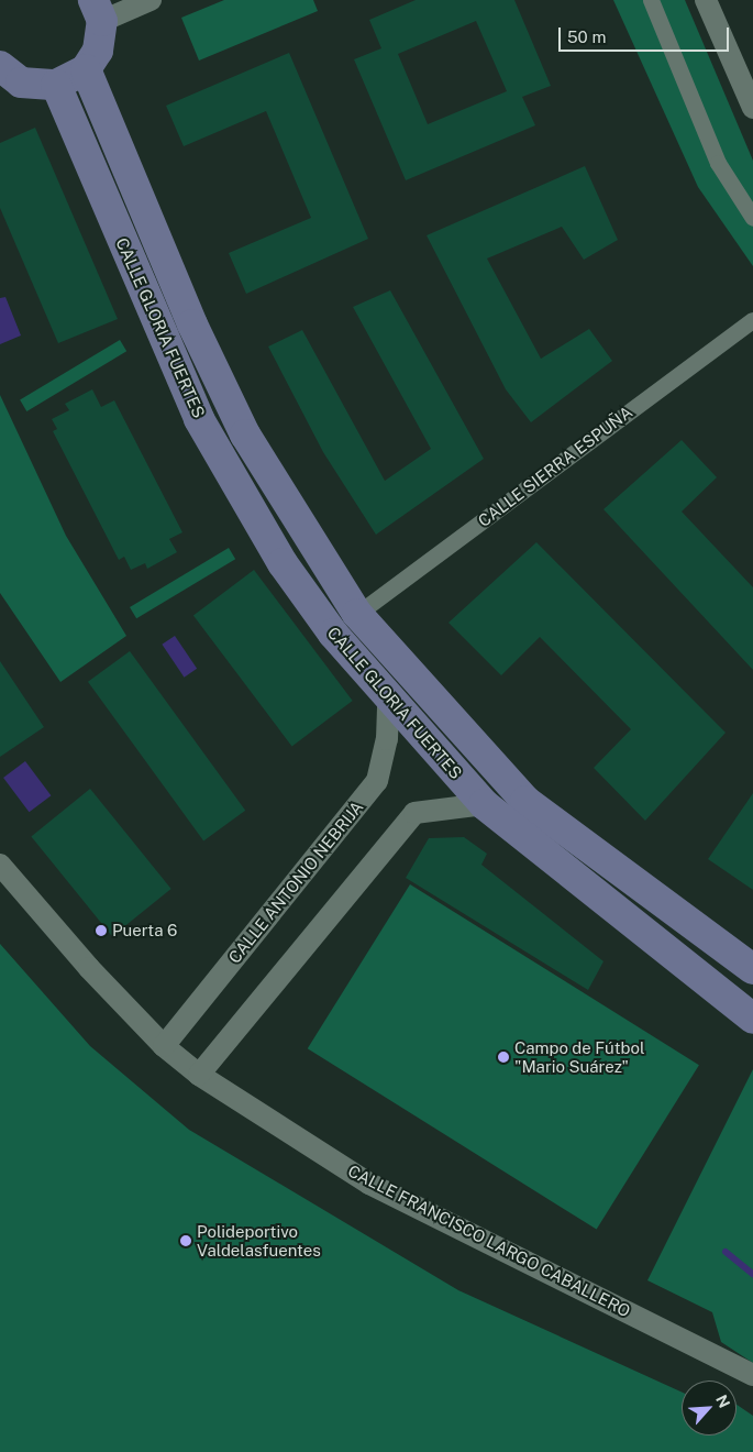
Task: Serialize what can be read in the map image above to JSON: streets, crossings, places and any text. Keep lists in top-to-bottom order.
{
  "streets": {
    "main road": ["CALLE GLORIA FUERTES"],
    "street": ["CALLE SIERRA ESPUÑA", "CALLE ANTONIO NEBRIJA", "CALLE FRANCISCO LARGO CABALLERO"]
  },
  "crossings": [
    ["CALLE GLORIA FUERTES", "CALLE SIERRA ESPUÑA"],
    ["CALLE GLORIA FUERTES", "CALLE ANTONIO NEBRIJA"],
    ["CALLE ANTONIO NEBRIJA", "CALLE FRANCISCO LARGO CABALLERO"]
  ],
  "places": ["Puerta 6", "Campo de Fútbol \"Mario Suárez\"", "Polideportivo Valdelasfuentes"],
  "scale_bar": "50 m",
  "north": "top right"
}
